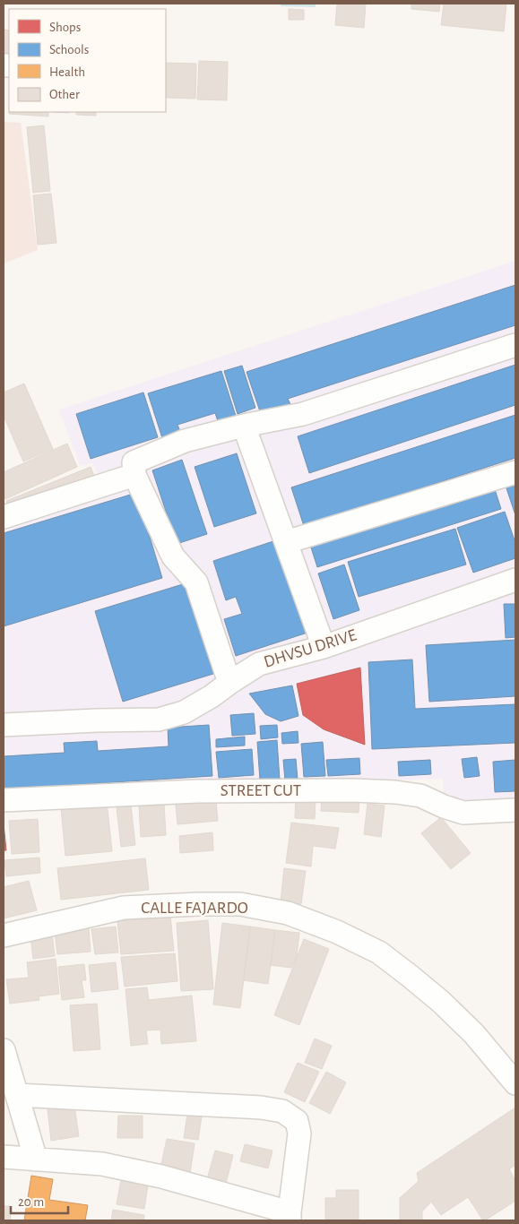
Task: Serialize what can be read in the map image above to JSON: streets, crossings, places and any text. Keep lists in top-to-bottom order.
{
  "streets": {
    "street": ["DHVSU DRIVE", "STREET CUT", "CALLE FAJARDO"]
  },
  "legend": [
    "Shops",
    "Schools",
    "Health",
    "Other"
  ],
  "scale_bar": "20 m"
}
